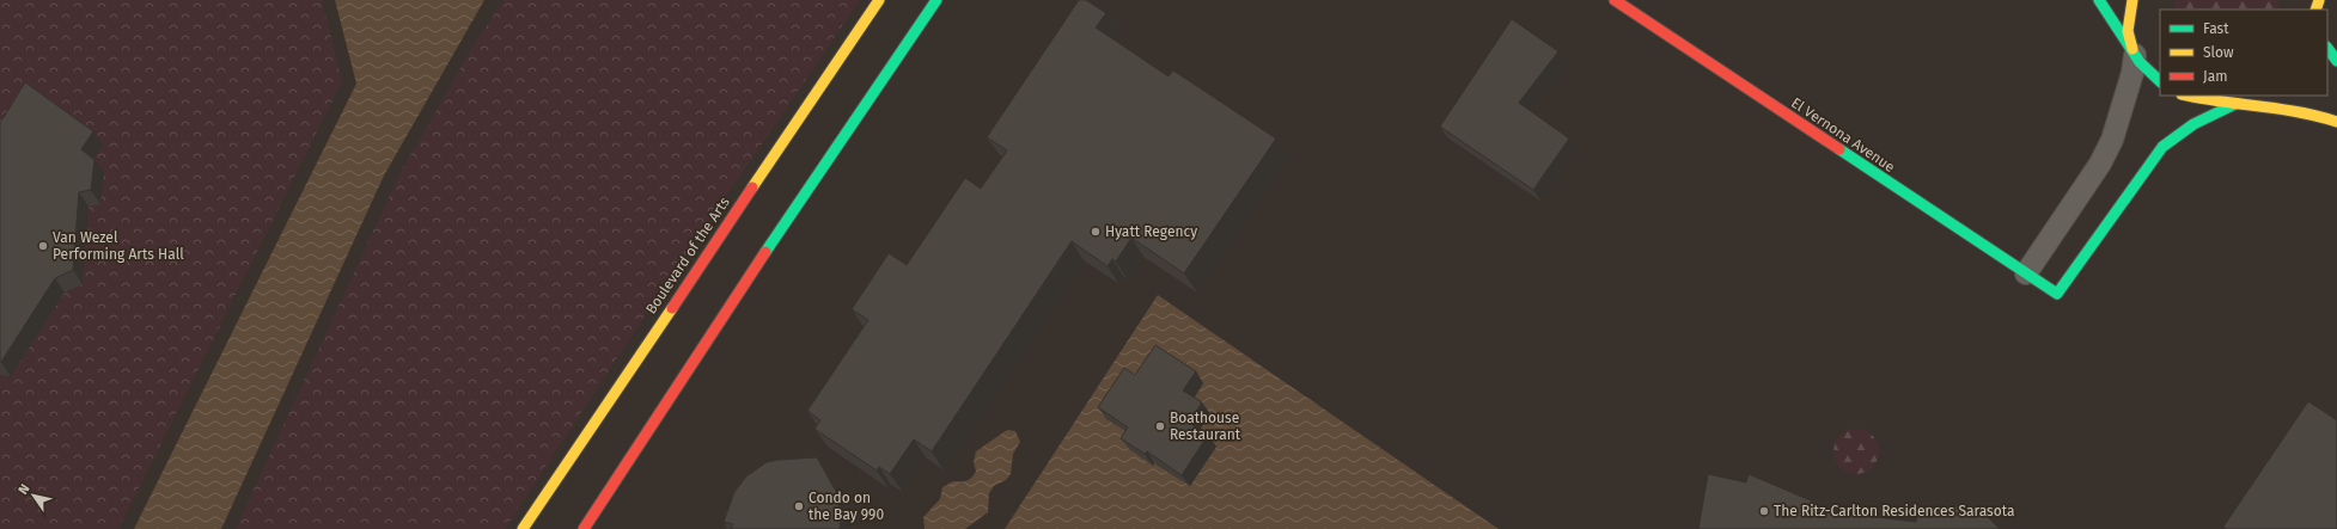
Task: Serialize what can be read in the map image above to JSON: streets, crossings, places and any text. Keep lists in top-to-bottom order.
{
  "streets": {
    "street": ["El Vernona Avenue", "Boulevard of the Arts"]
  },
  "places": [
    "Hyatt Regency",
    "Van Wezel Performing Arts Hall",
    "Boathouse Restaurant",
    "Condo on the Bay 990",
    "The Ritz-Carlton Residences Sarasota"
  ],
  "legend": ["Fast", "Slow", "Jam"],
  "north": "top left"
}
